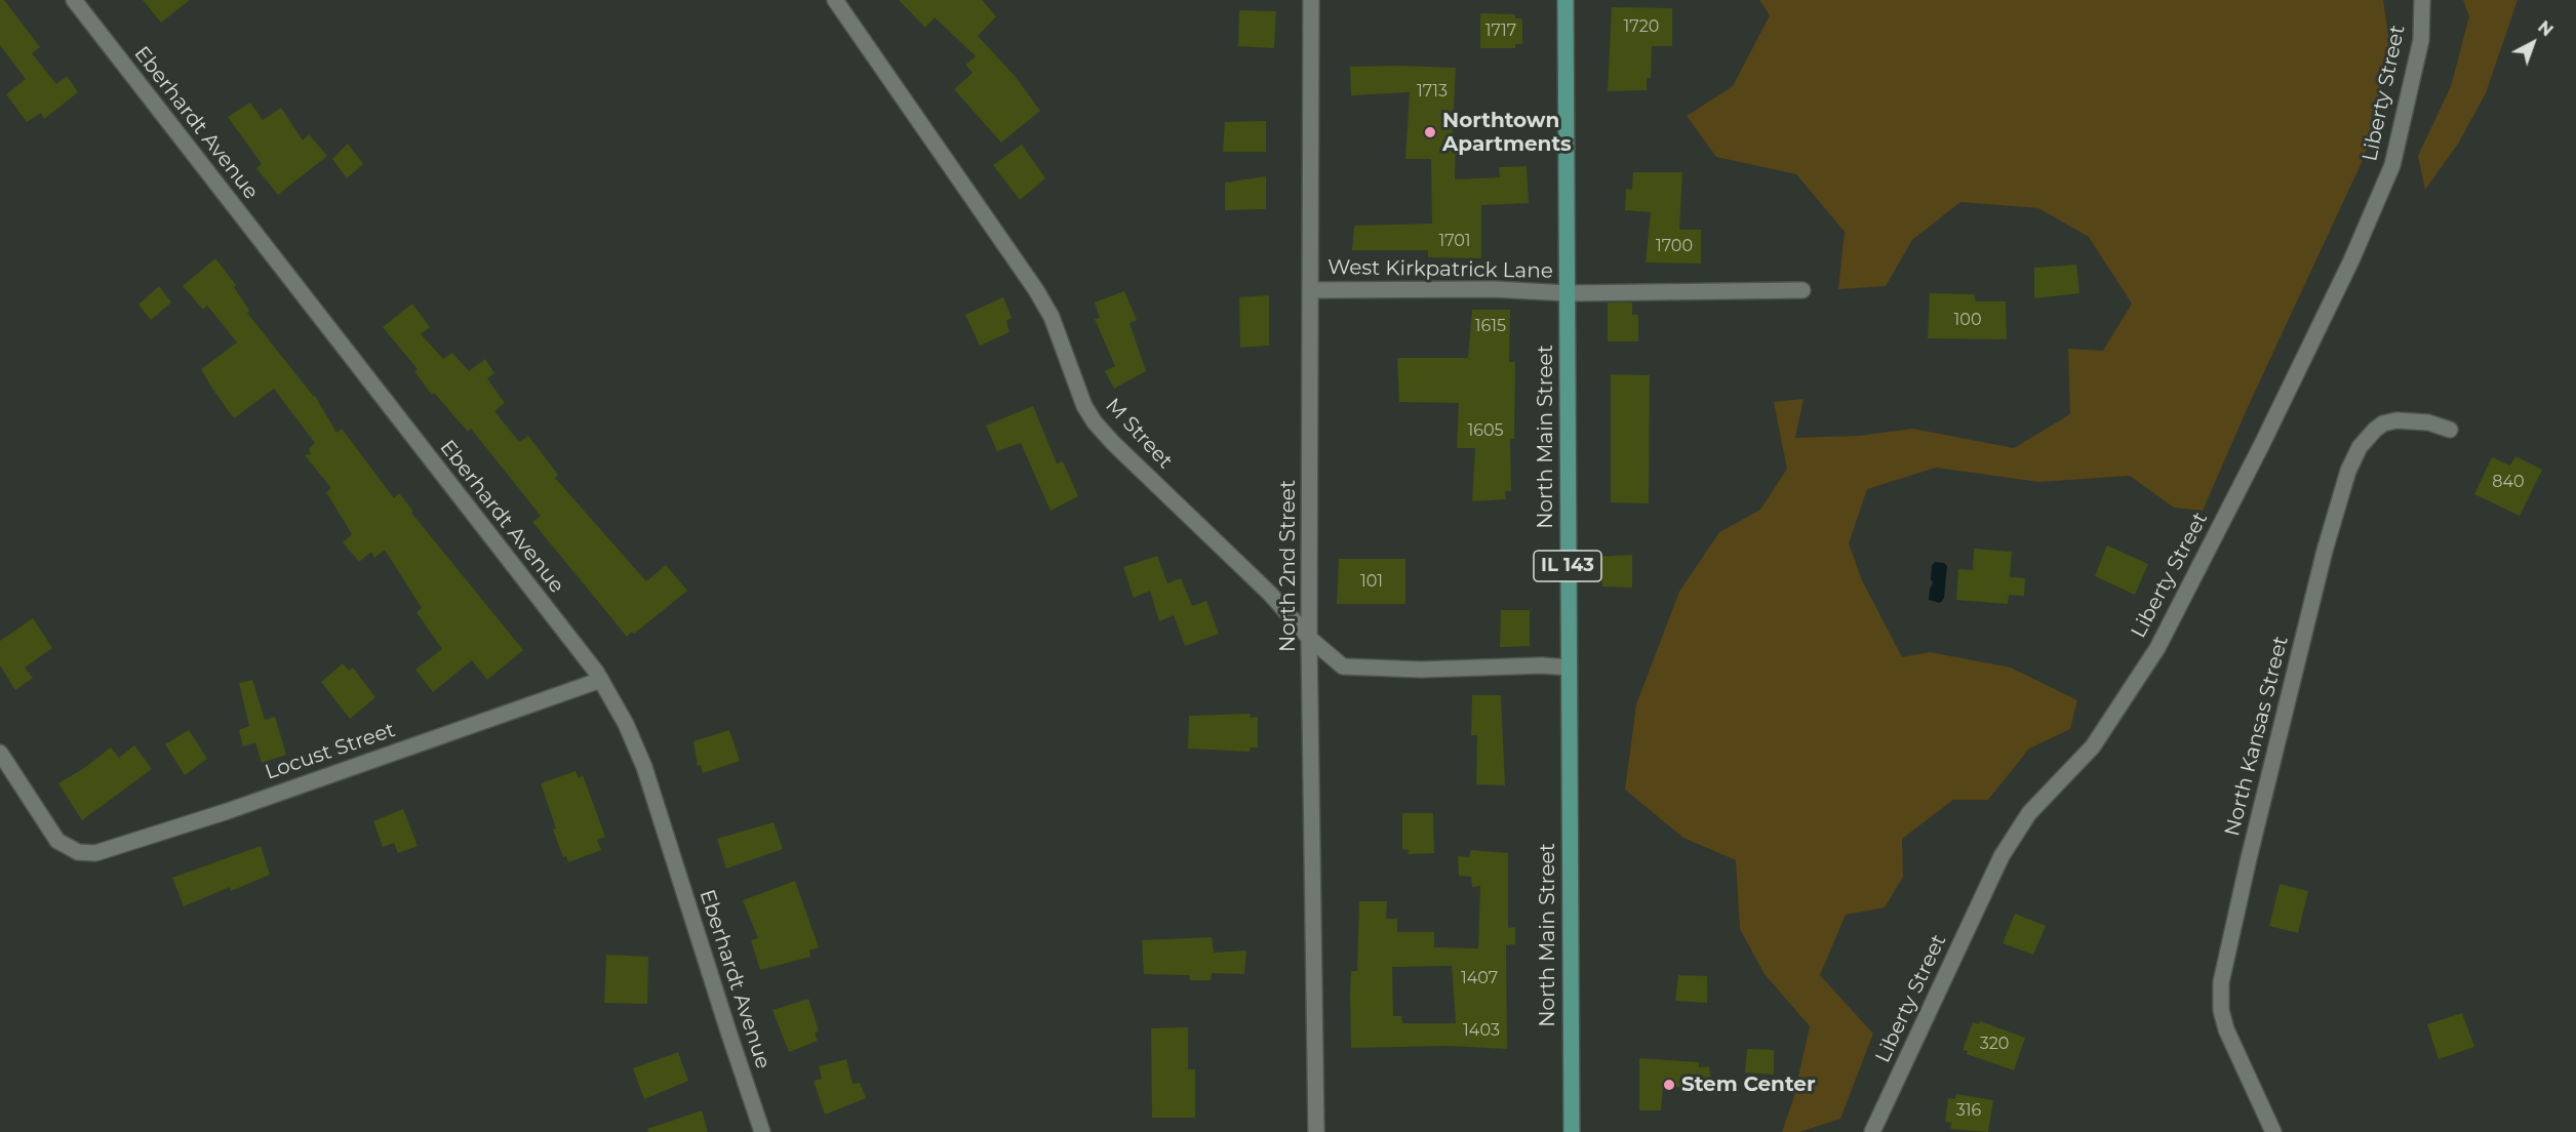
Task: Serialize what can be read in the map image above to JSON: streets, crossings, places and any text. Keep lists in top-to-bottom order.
{
  "streets": {
    "main road": ["North Main Street", "IL 143"],
    "street": [
      "Liberty Street",
      "Eberhardt Avenue",
      "West Kirkpatrick Lane",
      "M Street",
      "North 2nd Street",
      "North Kansas Street",
      "Locust Street"
    ]
  },
  "crossings": [
    ["Eberhardt Avenue", "Locust Street"],
    ["West Kirkpatrick Lane", "North Main Street"],
    ["West Kirkpatrick Lane", "North 2nd Street"],
    ["M Street", "North Main Street"],
    ["M Street", "North 2nd Street"]
  ],
  "places": ["Northtown Apartments", "Stem Center"],
  "house_numbers": [
    "1720",
    "1717",
    "1713",
    "1701",
    "1700",
    "100",
    "1615",
    "1605",
    "840",
    "101",
    "1407",
    "1403",
    "320",
    "316"
  ],
  "north": "top right"
}
